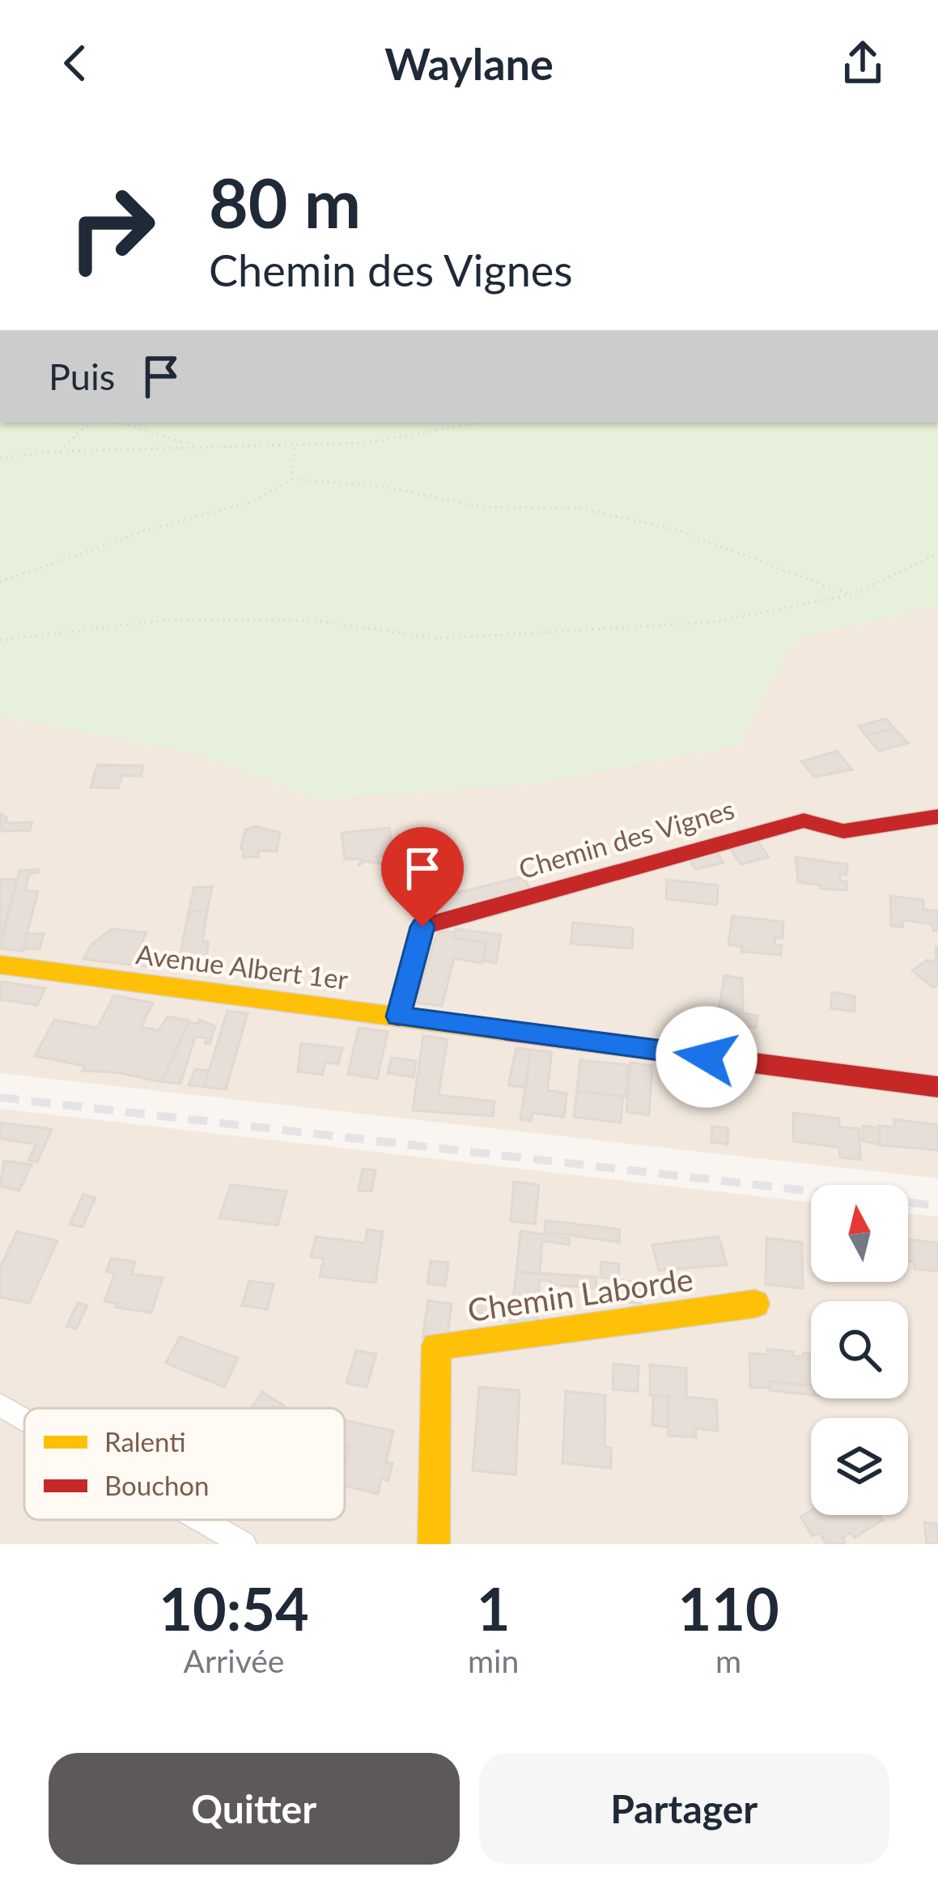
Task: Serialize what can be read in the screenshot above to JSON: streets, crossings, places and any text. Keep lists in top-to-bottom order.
{
  "streets": {
    "street": ["Chemin des Vignes", "Avenue Albert 1er", "Chemin Laborde"]
  },
  "crossings": [
    ["Chemin des Vignes", "Avenue Albert 1er"]
  ],
  "legend": ["Ralenti", "Bouchon"],
  "north": "top",
  "page": {
    "header": "Waylane",
    "turn": ["80 m", "Chemin des Vignes"],
    "then": "Puis",
    "eta": [
      "10:54",
      "Arrivée",
      "1",
      "min",
      "110",
      "m"
    ],
    "buttons": ["Quitter", "Partager"]
  }
}
